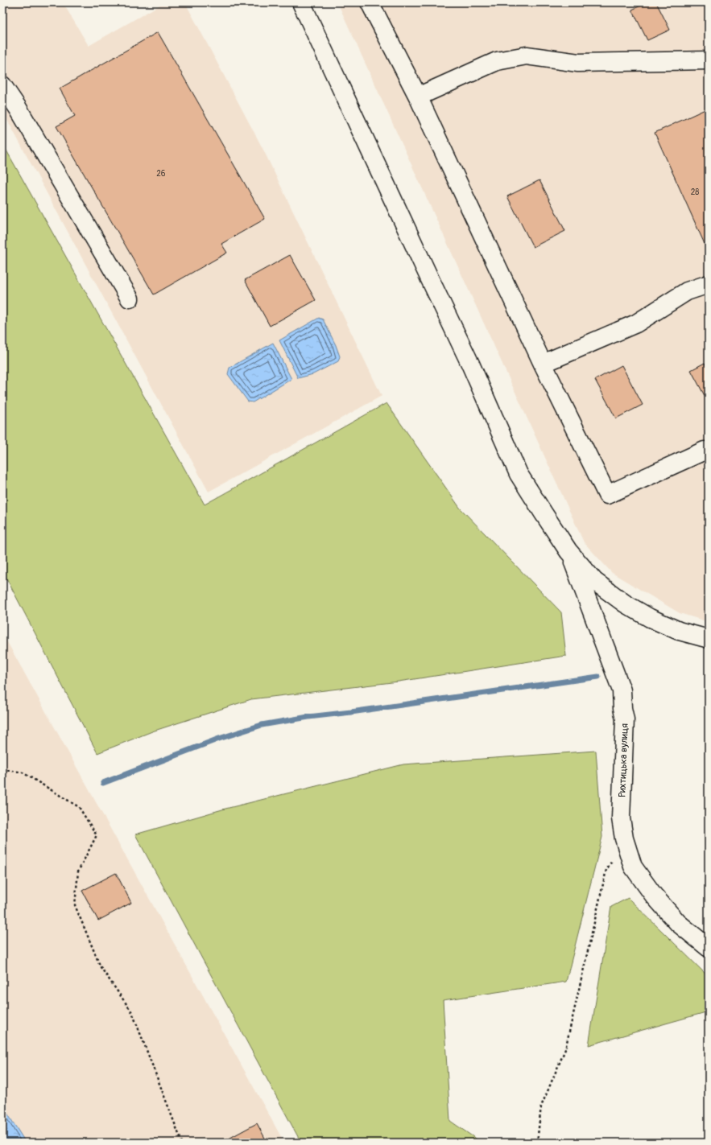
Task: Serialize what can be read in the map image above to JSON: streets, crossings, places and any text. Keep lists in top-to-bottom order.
{
  "streets": {
    "street": ["Рихтицька вулиця"]
  },
  "house_numbers": ["26", "28"]
}
